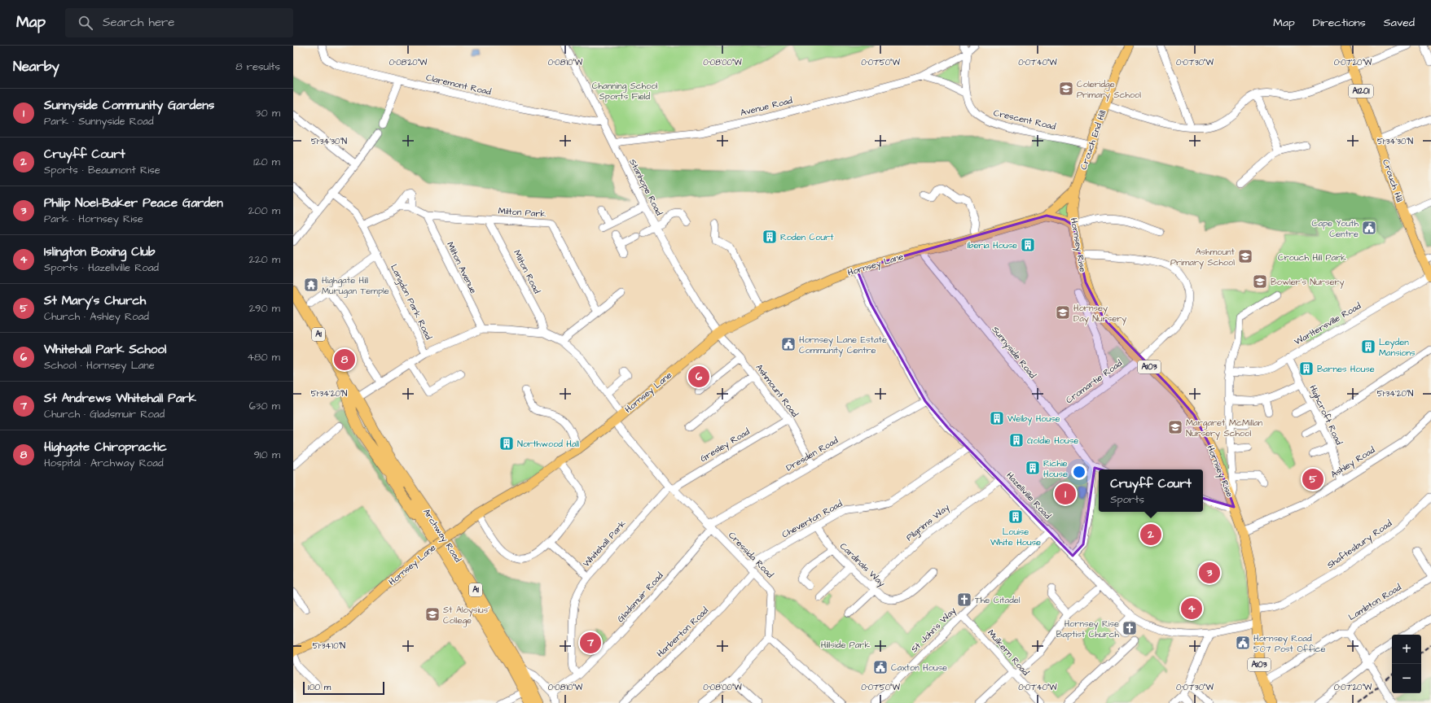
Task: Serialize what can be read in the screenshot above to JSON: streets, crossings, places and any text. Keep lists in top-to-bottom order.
{
  "streets": {
    "highway": ["A1", "Archway Road"],
    "main road": [
      "A1201",
      "Crouch End Hill",
      "Crouch Hill",
      "Hornsey Rise",
      "Hornsey Lane",
      "A103"
    ],
    "street": [
      "Claremont Road",
      "Avenue Road",
      "Crescent Road",
      "Stanhope Road",
      "Milton Park",
      "Milton Avenue",
      "Milton Road",
      "Langdon Park Road",
      "Warltersville Road",
      "Sunnyside Road",
      "Cromartie Road",
      "Ashmount Road",
      "Highcroft Road",
      "Gresley Road",
      "Dresden Road",
      "Ashley Road",
      "Hazellville Road",
      "Cheverton Road",
      "Pilgrims Way",
      "Whitehall Park",
      "Shaftesbury Road",
      "Cressida Road",
      "Cardinals Way",
      "Gladsmuir Road",
      "Lambton Road",
      "St John's Way",
      "Harberton Road",
      "Mulkern Road"
    ]
  },
  "crossings": [
    ["Claremont Road", "Stanhope Road"],
    ["Avenue Road", "Crescent Road"],
    ["Avenue Road", "Stanhope Road"],
    ["Crouch End Hill", "Hornsey Rise"],
    ["Crouch End Hill", "Hornsey Lane"],
    ["Crouch Hill", "Warltersville Road"],
    ["Stanhope Road", "Hornsey Lane"],
    ["Stanhope Road", "Ashmount Road"],
    ["Milton Park", "Milton Avenue"],
    ["Milton Park", "Milton Road"],
    ["Hornsey Rise", "Hornsey Lane"],
    ["Hornsey Rise", "A103"],
    ["Hornsey Rise", "Cromartie Road"],
    ["Hornsey Rise", "Ashley Road"],
    ["Hornsey Rise", "Shaftesbury Road"],
    ["Hornsey Lane", "Sunnyside Road"],
    ["Hornsey Lane", "Ashmount Road"],
    ["Hornsey Lane", "Hazellville Road"],
    ["Langdon Park Road", "Archway Road"],
    ["Warltersville Road", "Highcroft Road"],
    ["Sunnyside Road", "Cromartie Road"],
    ["A103", "Hazellville Road"],
    ["A103", "Shaftesbury Road"],
    ["A103", "Lambton Road"],
    ["Ashmount Road", "Gresley Road"],
    ["Ashmount Road", "Dresden Road"],
    ["Highcroft Road", "Ashley Road"],
    ["Gresley Road", "Whitehall Park"],
    ["Gresley Road", "Cressida Road"],
    ["Dresden Road", "Hazellville Road"],
    ["Dresden Road", "Cressida Road"],
    ["Dresden Road", "Gladsmuir Road"],
    ["Hazellville Road", "Cheverton Road"],
    ["Hazellville Road", "Pilgrims Way"],
    ["Hazellville Road", "St John's Way"],
    ["Cheverton Road", "Cressida Road"],
    ["Cheverton Road", "Cardinals Way"],
    ["Cheverton Road", "Harberton Road"],
    ["Pilgrims Way", "Cardinals Way"],
    ["Whitehall Park", "Cressida Road"],
    ["Whitehall Park", "Gladsmuir Road"],
    ["Cressida Road", "Gladsmuir Road"],
    ["Cressida Road", "Harberton Road"],
    ["St John's Way", "Mulkern Road"]
  ],
  "parks": ["Channing School Sports Field", "Crouch Hill Park", "Hillside Park"],
  "places": {
    "school or university": [
      "Coleridge Primary School",
      "Ashmount Primary School",
      "Bowler's Nursery",
      "Hornsey Day Nursery",
      "Margaret McMillan Nursery School",
      "St Aloysius' College"
    ],
    "public building": [
      "Cape Youth Centre",
      "Hornsey Lane Estate Community Centre",
      "Hornsey Road 507 Post Office",
      "Caxton House"
    ],
    "building": [
      "Roden Court",
      "Iberia House",
      "Leyden Mansions",
      "Barnes House",
      "Welby House",
      "Goldie House",
      "Northwood Hall",
      "Richie House",
      "Louise White House"
    ],
    "temple": ["Highgate Hill Murugan Temple"],
    "church": ["The Citadel", "Hornsey Rise Baptist Church"]
  },
  "scale_bar": "100 m",
  "page": {
    "header": "Map",
    "search": "Search here",
    "nav": ["Map", "Directions", "Saved"],
    "heading": ["Nearby", "8 results"],
    "list": [
      {
        "mark": "1",
        "name": "Sunnyside Community Gardens",
        "note": "Park · Sunnyside Road",
        "value": "30 m"
      },
      {
        "mark": "2",
        "name": "Cruyff Court",
        "note": "Sports · Beaumont Rise",
        "value": "120 m"
      },
      {
        "mark": "3",
        "name": "Philip Noel-Baker Peace Garden",
        "note": "Park · Hornsey Rise",
        "value": "200 m"
      },
      {
        "mark": "4",
        "name": "Islington Boxing Club",
        "note": "Sports · Hazellville Road",
        "value": "220 m"
      },
      {
        "mark": "5",
        "name": "St Mary's Church",
        "note": "Church · Ashley Road",
        "value": "290 m"
      },
      {
        "mark": "6",
        "name": "Whitehall Park School",
        "note": "School · Hornsey Lane",
        "value": "480 m"
      },
      {
        "mark": "7",
        "name": "St Andrews Whitehall Park",
        "note": "Church · Gladsmuir Road",
        "value": "630 m"
      },
      {
        "mark": "8",
        "name": "Highgate Chiropractic",
        "note": "Hospital · Archway Road",
        "value": "910 m"
      }
    ],
    "pins": [
      "8",
      "6",
      "5",
      "1",
      "2",
      "3",
      "4",
      "7"
    ],
    "popup": ["Cruyff Court", "Sports"],
    "map_buttons": ["+", "−"],
    "scale": "100 m"
  },
  "coordinates": [
    "0°08'20\"W",
    "0°08'10\"W",
    "0°08'00\"W",
    "0°07'50\"W",
    "0°07'40\"W",
    "0°07'30\"W",
    "0°07'20\"W",
    "51°34'30\"N",
    "51°34'20\"N",
    "51°34'10\"N"
  ]
}
